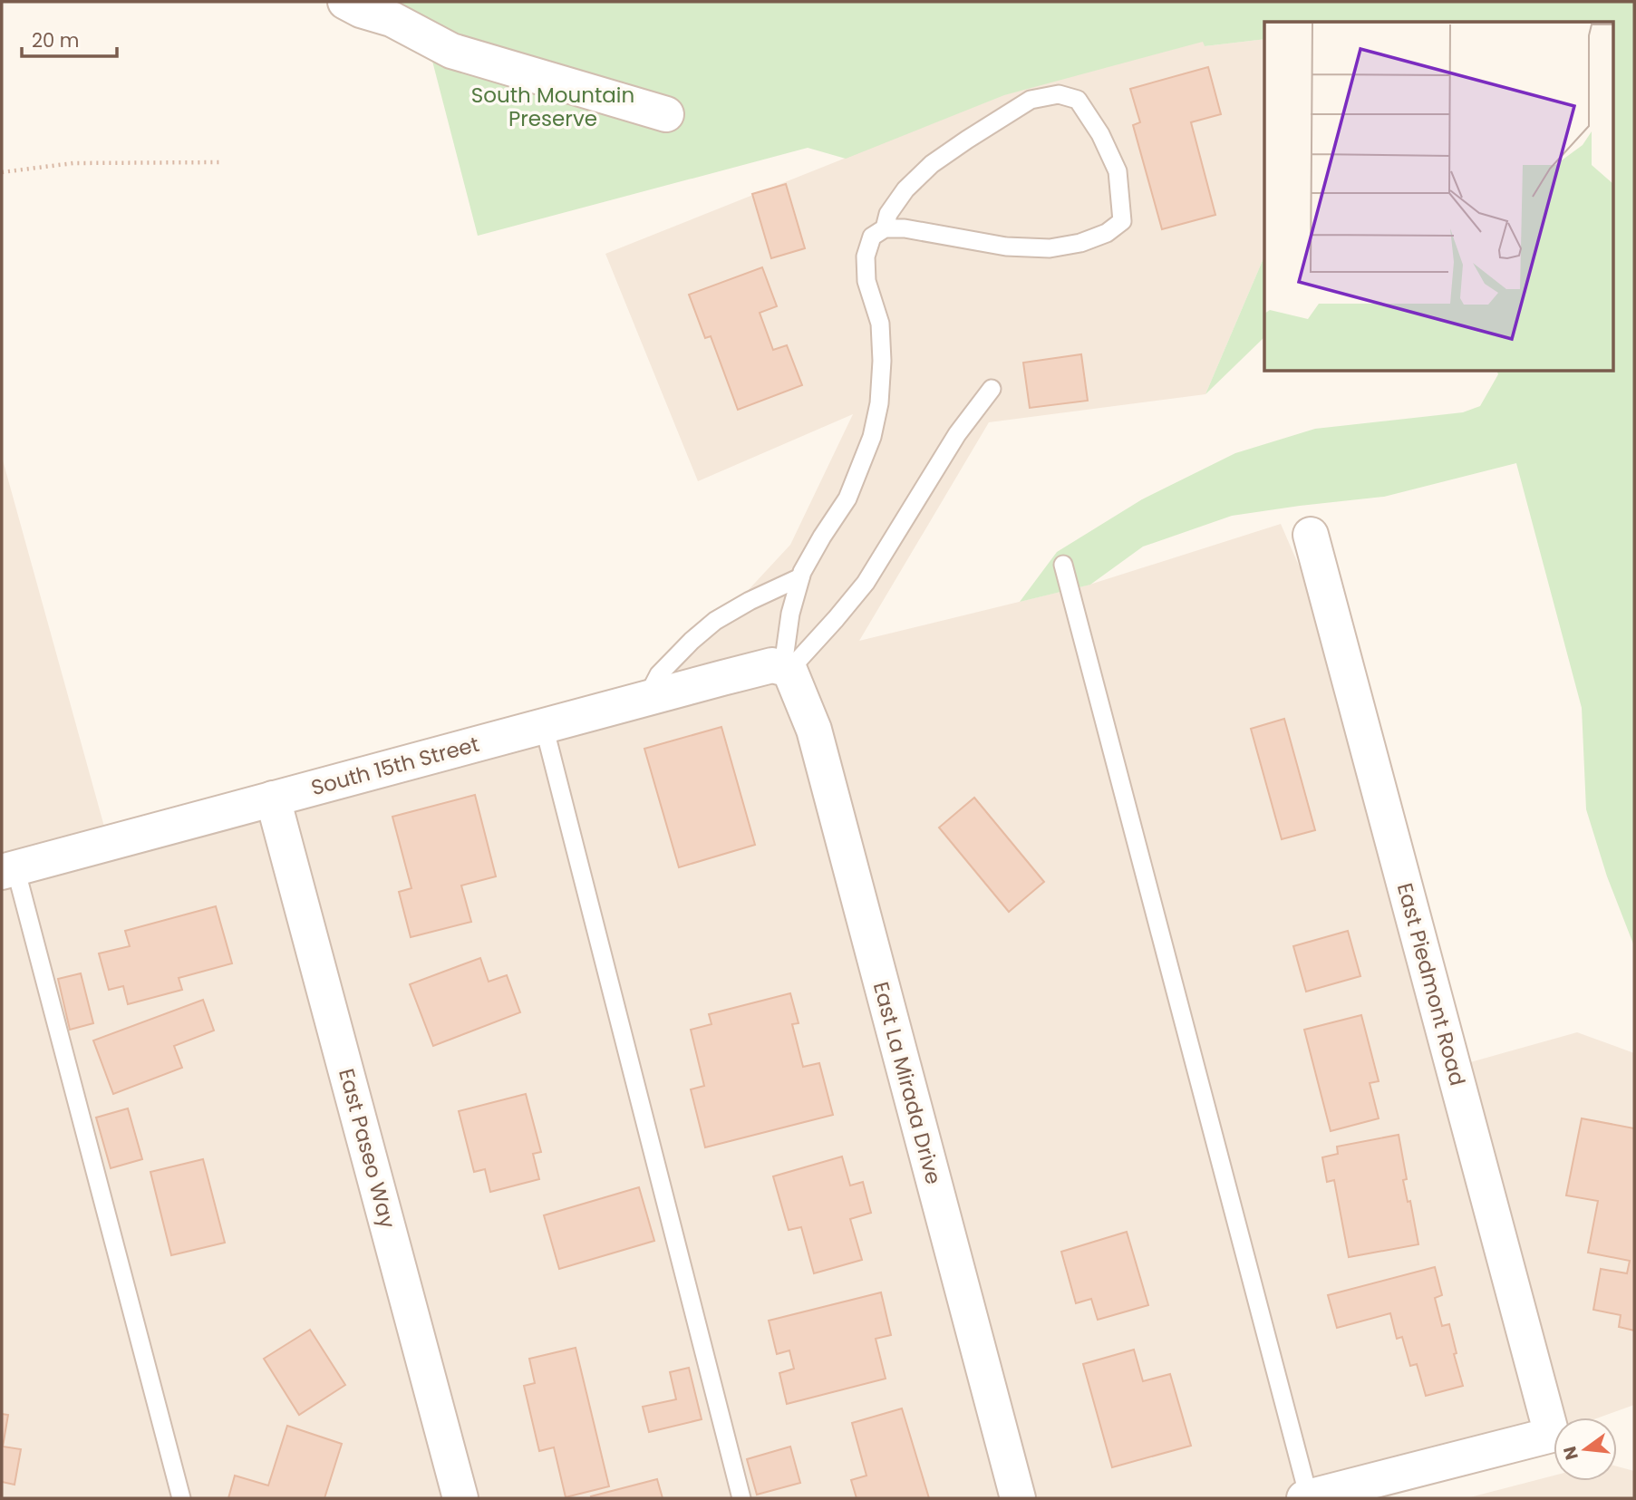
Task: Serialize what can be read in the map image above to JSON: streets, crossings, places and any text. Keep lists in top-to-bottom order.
{
  "streets": {
    "street": [
      "South 15th Street",
      "East Piedmont Road",
      "East La Mirada Drive",
      "East Paseo Way"
    ]
  },
  "crossings": [
    ["South 15th Street", "East La Mirada Drive"],
    ["South 15th Street", "East Paseo Way"]
  ],
  "parks": ["South Mountain Preserve"],
  "scale_bar": "20 m",
  "north": "left"
}
